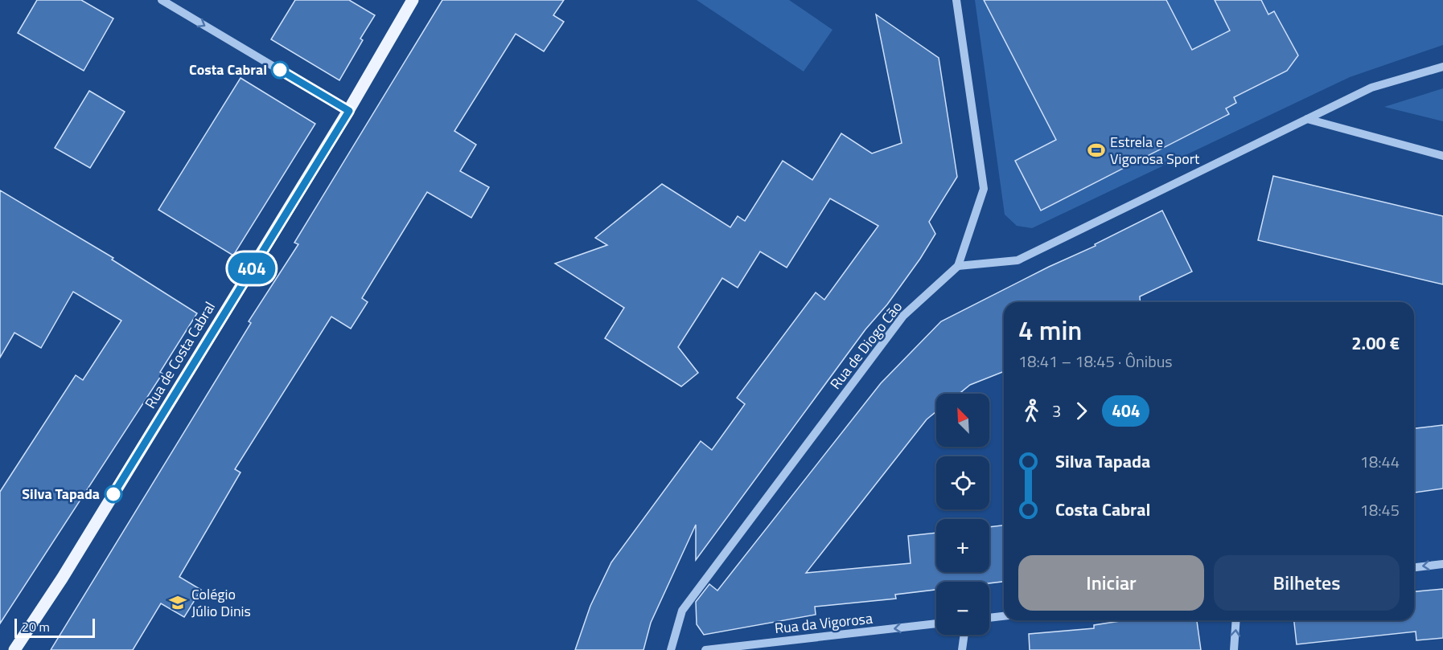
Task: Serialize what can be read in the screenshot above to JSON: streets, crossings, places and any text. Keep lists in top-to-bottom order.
{
  "streets": {
    "main road": ["Rua de Costa Cabral"],
    "street": ["Rua de Diogo Cão", "Rua da Vigorosa"]
  },
  "one_way": ["Rua da Vigorosa"],
  "places": {
    "other": ["Costa Cabral", "Silva Tapada"],
    "sports": ["Estrela e Vigorosa Sport"],
    "school or university": ["Colégio Júlio Dinis"]
  },
  "lines": ["bus line 404"],
  "scale_bar": "20 m",
  "north": "top left",
  "page": {
    "on_map": "404",
    "heading": ["4 min", "18:41 – 18:45 · Ônibus", "2.00 €"],
    "legs": ["3", "404"],
    "map_buttons": ["+", "−"],
    "list": [
      {
        "name": "Silva Tapada",
        "value": "18:44"
      },
      {
        "name": "Costa Cabral",
        "value": "18:45"
      }
    ],
    "buttons": ["Iniciar", "Bilhetes"],
    "scale": "20 m"
  }
}
